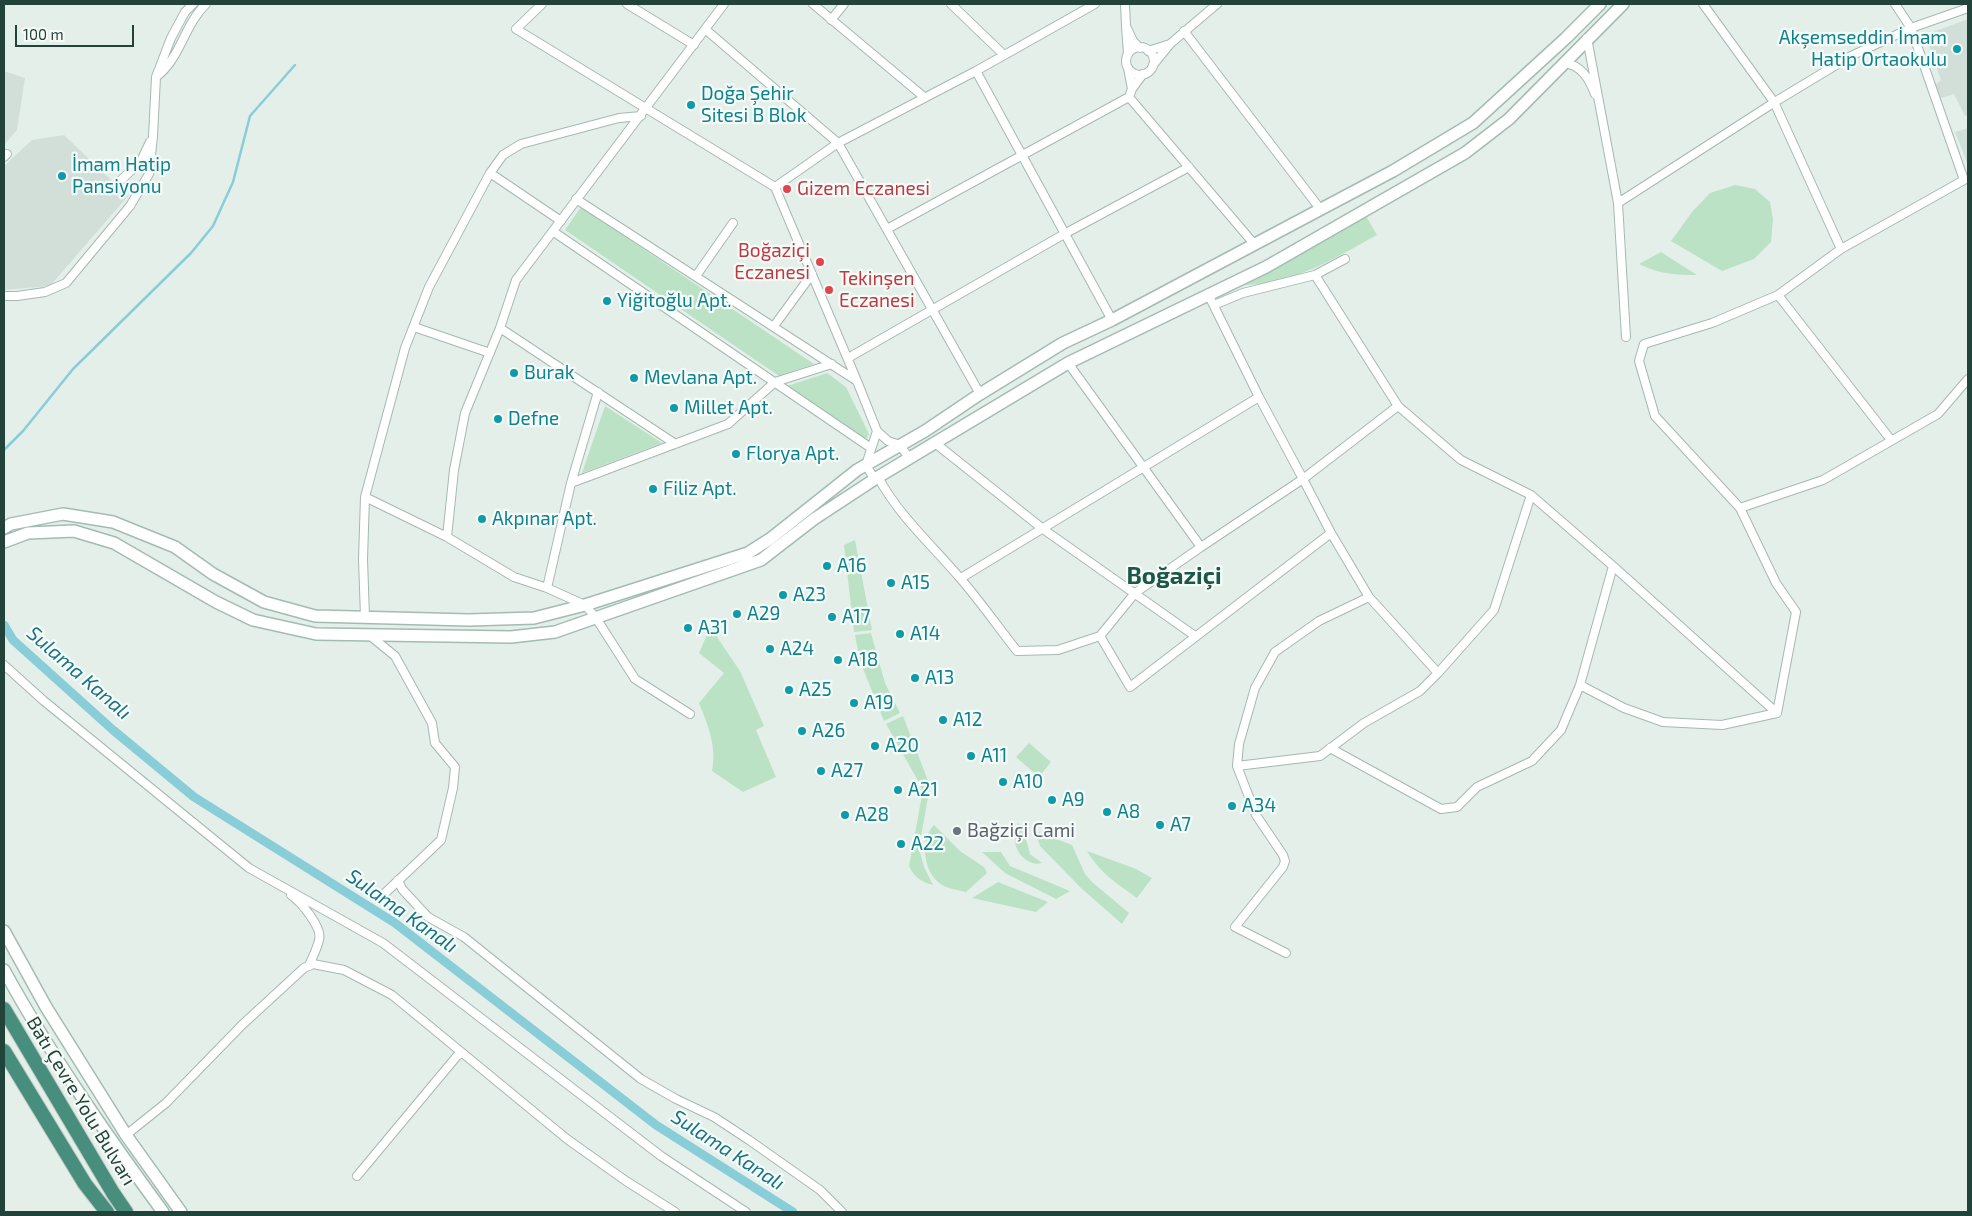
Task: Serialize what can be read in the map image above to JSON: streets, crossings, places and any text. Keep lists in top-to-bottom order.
{
  "streets": {
    "highway": ["Batı Çevre Yolu Bulvarı"]
  },
  "districts": ["Boğaziçi"],
  "water": ["Sulama Kanalı"],
  "places": [
    "Akşemseddin İmam Hatip Ortaokulu",
    "Doğa Şehir Sitesi B Blok",
    "İmam Hatip Pansiyonu",
    "Gizem Eczanesi",
    "Boğaziçi Eczanesi",
    "Tekinşen Eczanesi",
    "Yiğitoğlu Apt.",
    "Burak",
    "Mevlana Apt.",
    "Millet Apt.",
    "Defne",
    "Florya Apt.",
    "Filiz Apt.",
    "Akpınar Apt.",
    "A16",
    "A15",
    "A23",
    "A29",
    "A17",
    "A31",
    "A14",
    "A24",
    "A18",
    "A13",
    "A25",
    "A19",
    "A12",
    "A26",
    "A20",
    "A11",
    "A27",
    "A10",
    "A21",
    "A9",
    "A34",
    "A8",
    "A28",
    "A7",
    "Bağziçi Cami",
    "A22"
  ],
  "scale_bar": "100 m"
}
